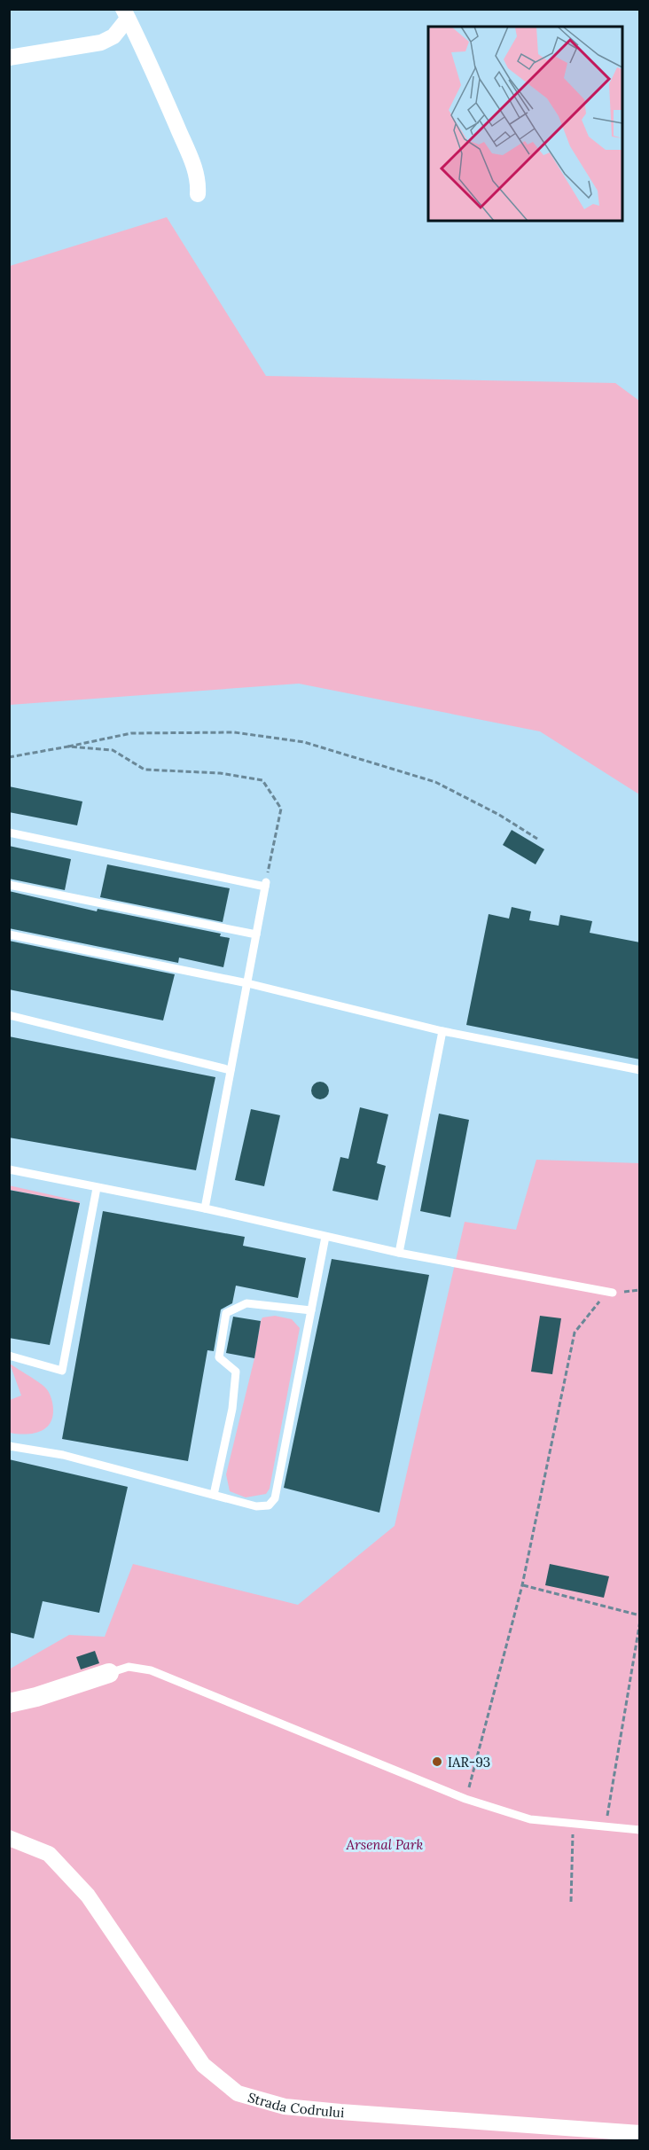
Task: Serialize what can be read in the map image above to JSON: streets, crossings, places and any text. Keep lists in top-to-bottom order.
{
  "streets": {
    "street": ["Strada Codrului"]
  },
  "parks": ["Arsenal Park"],
  "places": ["IAR-93"]
}
